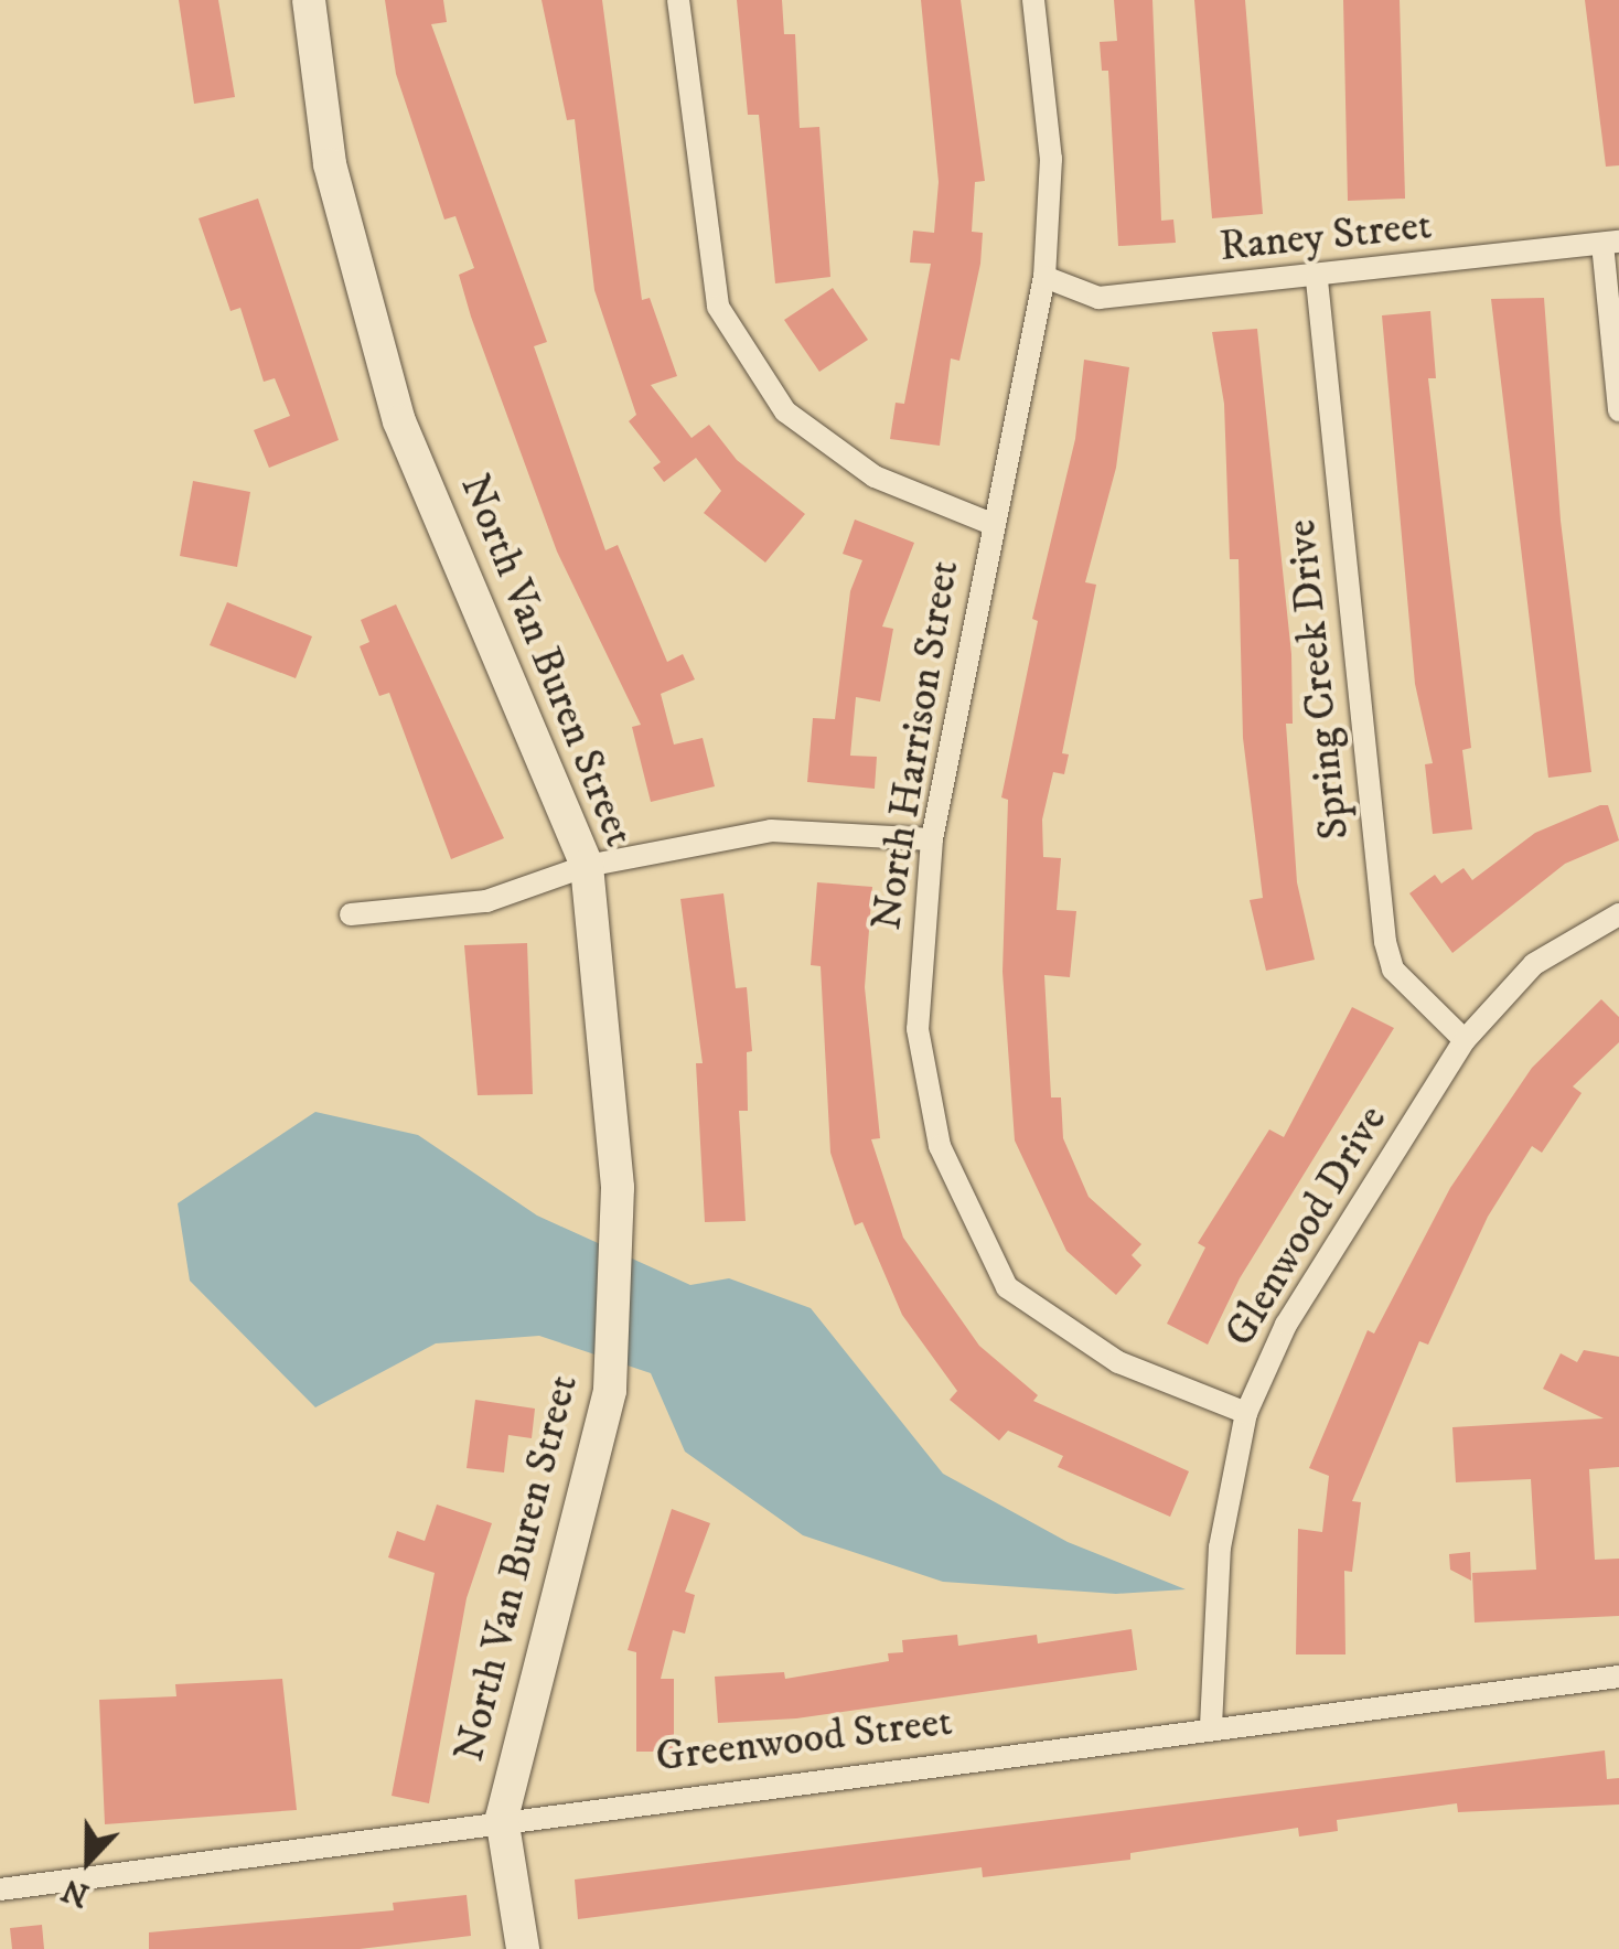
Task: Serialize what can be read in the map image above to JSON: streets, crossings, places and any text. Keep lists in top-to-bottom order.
{
  "streets": {
    "street": [
      "Raney Street",
      "North Van Buren Street",
      "Spring Creek Drive",
      "North Harrison Street",
      "Glenwood Drive",
      "Greenwood Street"
    ]
  },
  "crossings": [
    ["Raney Street", "Spring Creek Drive"],
    ["Raney Street", "North Harrison Street"],
    ["North Van Buren Street", "Greenwood Street"],
    ["Spring Creek Drive", "Glenwood Drive"],
    ["North Harrison Street", "Glenwood Drive"],
    ["Glenwood Drive", "Greenwood Street"]
  ],
  "north": "bottom"
}
